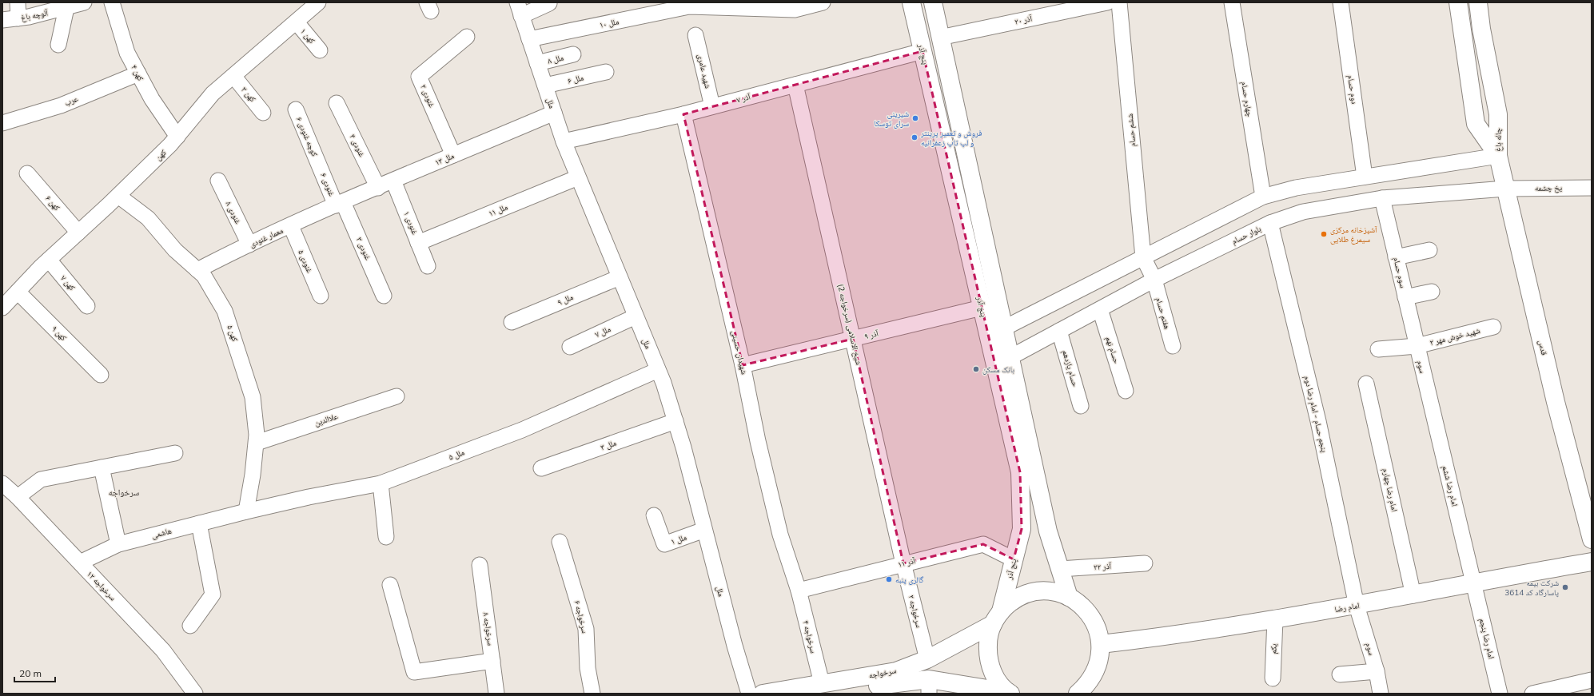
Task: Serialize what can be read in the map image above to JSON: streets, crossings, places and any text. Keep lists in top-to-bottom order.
{
  "streets": {
    "main road": [
      "پنج آذر",
      "چاله باغ",
      "قدس",
      "امام رضا",
      "سرخواجه"
    ],
    "street": [
      "آلوچه باغ",
      "۲۰ آذر",
      "۱۰ ملل",
      "۱ کهن",
      "۸ ملل",
      "شهید عامری",
      "۴ کهن",
      "۶ ملل",
      "دوم حسام",
      "۳ کهن",
      "۲ غنودی",
      "آذر ۷",
      "چهارم حسام",
      "عرب",
      "ملل",
      "ششم حسام",
      "کوچه غنودی ۶",
      "۴ غنودی",
      "کهن",
      "ملل ۱۳",
      "۶ غنودی",
      "یخ چشمه",
      "کهن ۶",
      "۱۱ ملل",
      "۸ غنودی",
      "۱ غنودی",
      "بلوار حسام",
      "معمار غنودی",
      "۳ غنودی",
      "۵ غنودی",
      "سوم حسام",
      "۷ کهن",
      "ملل ۹",
      "هفتم حسام",
      "شیخ الاسلامی (سرخواجه 2)",
      "۷ ملل",
      "۹ کهن",
      "۵ کهن",
      "۹ آذر",
      "۲ شهید خوش مهر",
      "حسام نهم",
      "شهیدان حسینی",
      "سوم",
      "حسام یازدهم",
      "پنجم حسام - امام رضا دوم",
      "علاالدین",
      "ملل ۳",
      "ملل ۵",
      "امام رضا ششم",
      "امام رضا چهارم",
      "هاشمی",
      "ملل ۱",
      "آذر ۱۱",
      "۲۲ آذر",
      "۱۲ سرخواجه",
      "سرخواجه ۲",
      "سرخواجه ۶",
      "۸ سرخواجه",
      "سرخواجه ۴",
      "امام رضا پنجم",
      "یکم"
    ]
  },
  "crossings": [
    ["۲۰ آذر", "پنج آذر"],
    ["۱۰ ملل", "ملل"],
    ["۱ کهن", "کهن"],
    ["پنج آذر", "آذر ۷"],
    ["پنج آذر", "بلوار حسام"],
    ["پنج آذر", "۹ آذر"],
    ["پنج آذر", "آذر ۱۱"],
    ["پنج آذر", "۲۲ آذر"],
    ["پنج آذر", "سرخواجه"],
    ["۸ ملل", "ملل"],
    ["شهید عامری", "آذر ۷"],
    ["۴ کهن", "عرب"],
    ["۴ کهن", "کهن"],
    ["۶ ملل", "ملل"],
    ["۳ کهن", "کهن"],
    ["۲ غنودی", "ملل ۱۳"],
    ["آذر ۷", "ملل"],
    ["آذر ۷", "شیخ الاسلامی (سرخواجه 2)"],
    ["آذر ۷", "شهیدان حسینی"],
    ["ملل", "ملل ۱۳"],
    ["ملل", "۱۱ ملل"],
    ["ملل", "ملل ۹"],
    ["ملل", "۷ ملل"],
    ["ملل", "ملل ۳"],
    ["ملل", "ملل ۵"],
    ["ملل", "ملل ۱"],
    ["ششم حسام", "هفتم حسام"],
    ["کوچه غنودی ۶", "۶ غنودی"],
    ["چاله باغ", "قدس"],
    ["۴ غنودی", "ملل ۱۳"],
    ["کهن", "کهن ۶"],
    ["کهن", "۷ کهن"],
    ["کهن", "۹ کهن"],
    ["کهن", "۵ کهن"],
    ["ملل ۱۳", "۶ غنودی"],
    ["ملل ۱۳", "۱ غنودی"],
    ["ملل ۱۳", "معمار غنودی"],
    ["ملل ۱۳", "۳ غنودی"],
    ["۶ غنودی", "معمار غنودی"],
    ["۶ غنودی", "۳ غنودی"],
    ["یخ چشمه", "بلوار حسام"],
    ["یخ چشمه", "قدس"],
    ["۱۱ ملل", "۱ غنودی"],
    ["۸ غنودی", "معمار غنودی"],
    ["بلوار حسام", "سوم حسام"],
    ["بلوار حسام", "هفتم حسام"],
    ["بلوار حسام", "قدس"],
    ["بلوار حسام", "حسام نهم"],
    ["بلوار حسام", "حسام یازدهم"],
    ["بلوار حسام", "پنجم حسام - امام رضا دوم"],
    ["معمار غنودی", "۳ غنودی"],
    ["معمار غنودی", "۵ غنودی"],
    ["معمار غنودی", "۵ کهن"],
    ["سوم حسام", "۲ شهید خوش مهر"],
    ["سوم حسام", "سوم"],
    ["شیخ الاسلامی (سرخواجه 2)", "۹ آذر"],
    ["شیخ الاسلامی (سرخواجه 2)", "آذر ۱۱"],
    ["شیخ الاسلامی (سرخواجه 2)", "سرخواجه ۲"],
    ["۵ کهن", "علاالدین"],
    ["۵ کهن", "ملل ۵"],
    ["۵ کهن", "هاشمی"],
    ["۹ آذر", "شهیدان حسینی"],
    ["۲ شهید خوش مهر", "سوم"],
    ["شهیدان حسینی", "آذر ۱۱"],
    ["شهیدان حسینی", "سرخواجه ۴"],
    ["سوم", "پنجم حسام - امام رضا دوم"],
    ["سوم", "امام رضا ششم"],
    ["سوم", "امام رضا"],
    ["پنجم حسام - امام رضا دوم", "امام رضا"],
    ["ملل ۵", "هاشمی"],
    ["امام رضا ششم", "امام رضا"],
    ["امام رضا ششم", "امام رضا پنجم"],
    ["امام رضا چهارم", "امام رضا"],
    ["هاشمی", "۱۲ سرخواجه"],
    ["آذر ۱۱", "سرخواجه ۲"],
    ["آذر ۱۱", "سرخواجه ۴"],
    ["امام رضا", "امام رضا پنجم"],
    ["امام رضا", "یکم"],
    ["امام رضا", "سرخواجه"],
    ["سرخواجه ۲", "سرخواجه"],
    ["سرخواجه ۴", "سرخواجه"]
  ],
  "districts": ["سرخواجه"],
  "places": [
    "شیرینی سرای توسکا",
    "فروش و تعمیر پرینتر و لپ تاپ زعفرانیه",
    "آشپزخانه مرکزی سیمرغ طلایی",
    "بانک مسکن",
    "گالری پنبه",
    "شرکت بیمه پاسارگاد کد 3614"
  ],
  "scale_bar": "20 m"
}
